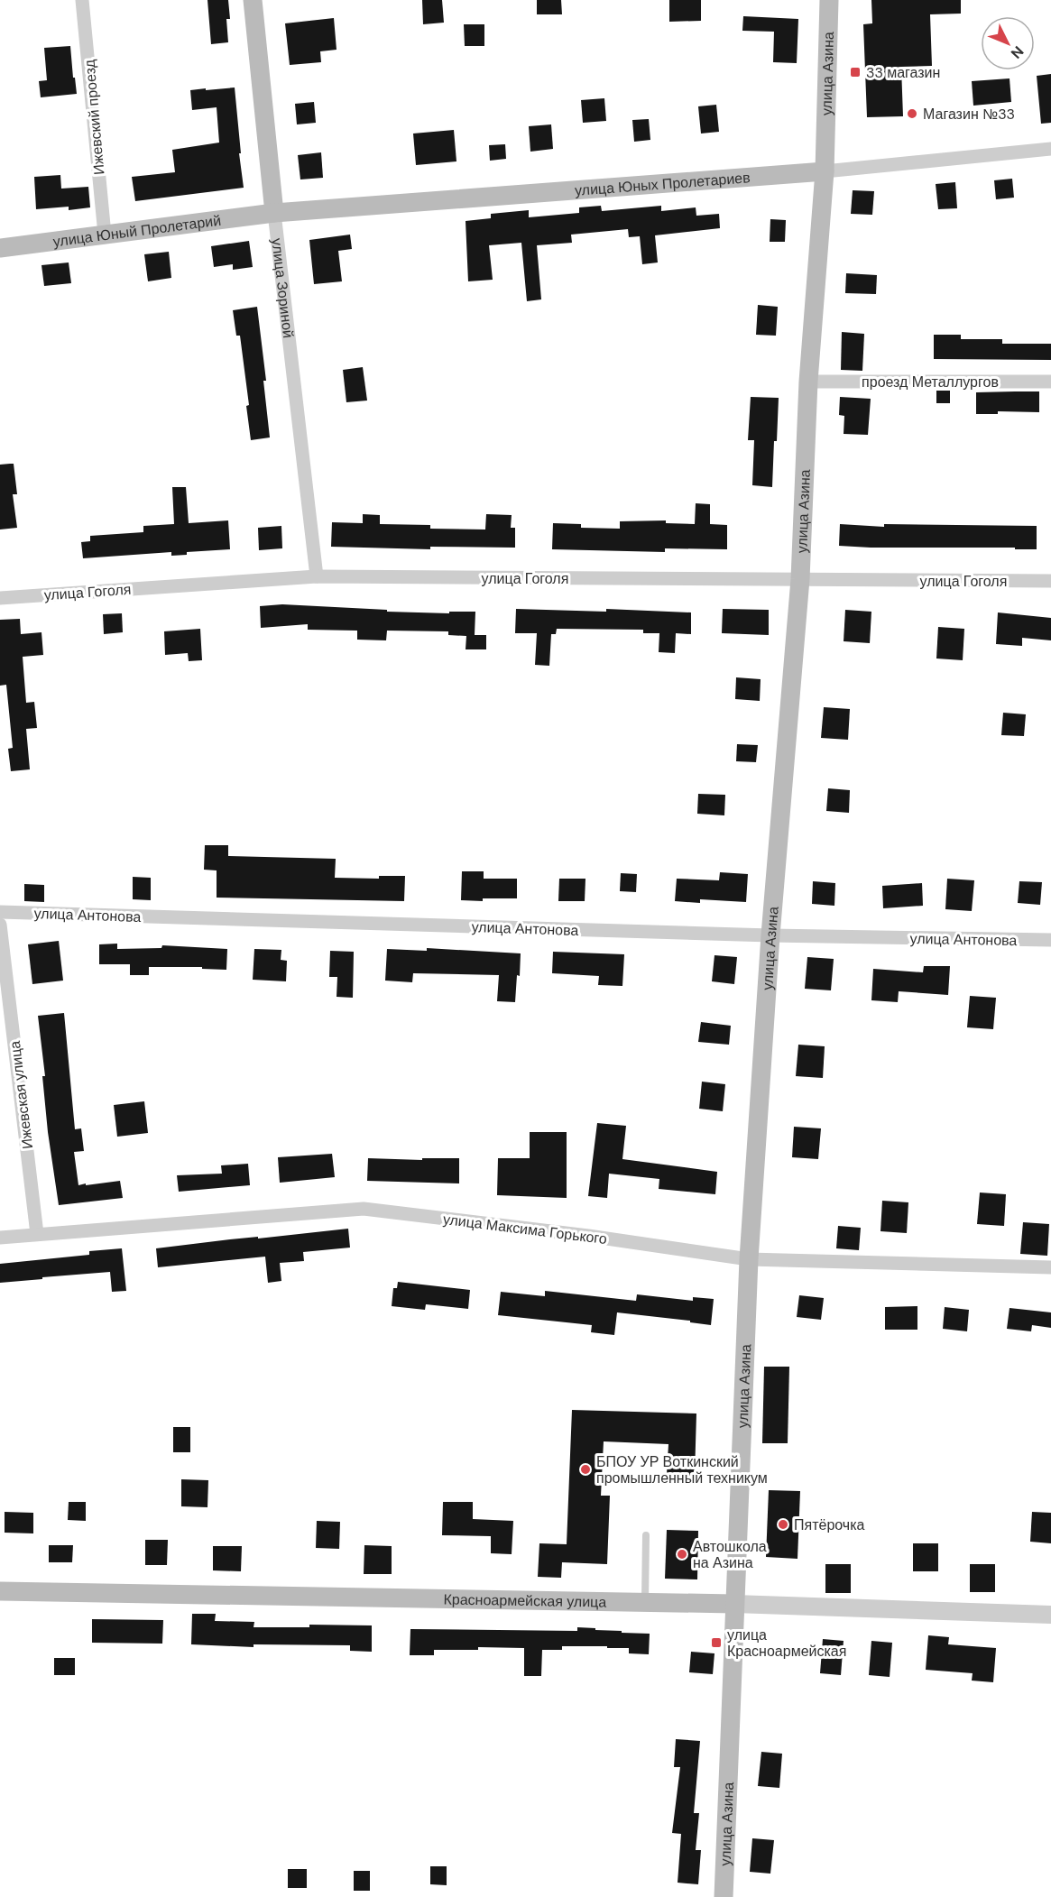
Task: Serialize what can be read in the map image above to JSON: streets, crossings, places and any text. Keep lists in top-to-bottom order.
{
  "streets": {
    "main road": [
      "улица Азина",
      "улица Юных Пролетариев",
      "улица Юный Пролетарий",
      "улица Зориной",
      "Красноармейская улица"
    ],
    "street": [
      "Ижевский проезд",
      "проезд Металлургов",
      "улица Гоголя",
      "улица Антонова",
      "Ижевская улица",
      "улица Максима Горького"
    ]
  },
  "crossings": [
    ["улица Азина", "улица Юных Пролетариев"],
    ["улица Азина", "проезд Металлургов"],
    ["улица Азина", "улица Гоголя"],
    ["улица Азина", "улица Антонова"],
    ["улица Азина", "улица Максима Горького"],
    ["улица Азина", "Красноармейская улица"],
    ["Ижевский проезд", "улица Юный Пролетарий"],
    ["улица Юных Пролетариев", "улица Юный Пролетарий"],
    ["улица Юных Пролетариев", "улица Зориной"],
    ["улица Юный Пролетарий", "улица Зориной"],
    ["улица Зориной", "улица Гоголя"],
    ["Ижевская улица", "улица Максима Горького"]
  ],
  "places": {
    "transit": ["33 магазин", "улица Красноармейская"],
    "other": [
      "Магазин №33",
      "БПОУ УР Воткинский промышленный техникум",
      "Пятёрочка",
      "Автошкола на Азина"
    ]
  },
  "north": "bottom right"
}
